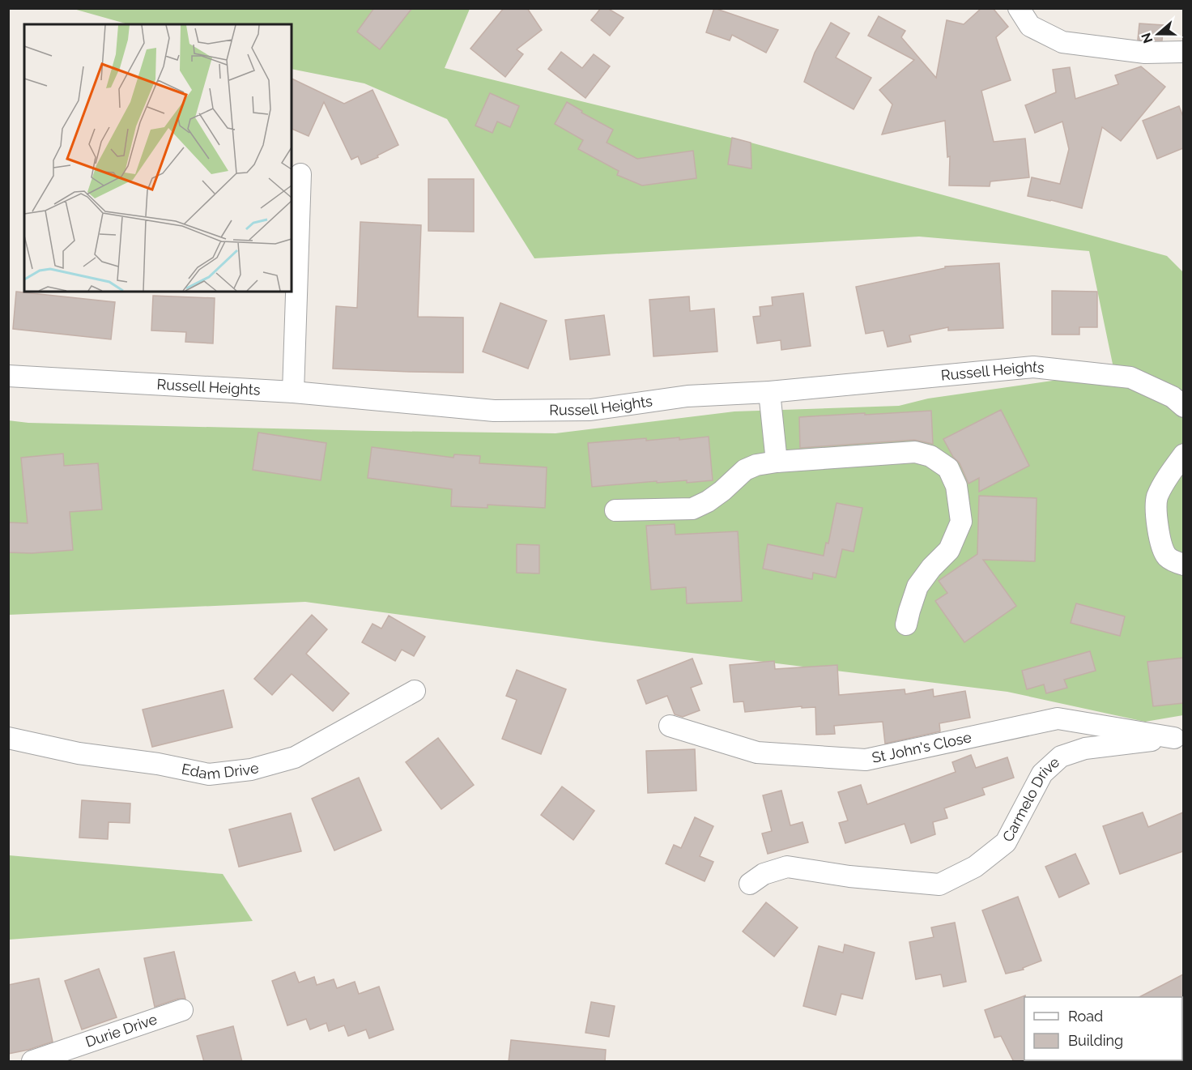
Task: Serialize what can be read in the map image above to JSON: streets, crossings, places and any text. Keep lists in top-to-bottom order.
{
  "streets": {
    "street": [
      "Russell Heights",
      "St John's Close",
      "Edam Drive",
      "Carmelo Drive",
      "Durie Drive"
    ]
  },
  "crossings": [
    ["St John's Close", "Carmelo Drive"]
  ],
  "legend": ["Road", "Building"],
  "north": "left"
}
